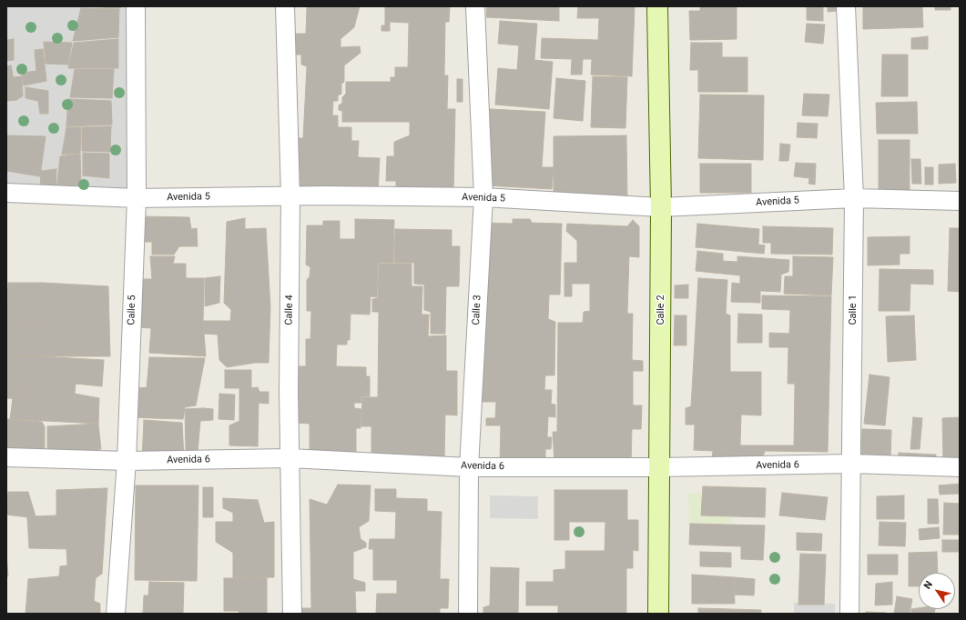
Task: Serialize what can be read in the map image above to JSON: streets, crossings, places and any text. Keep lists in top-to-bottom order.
{
  "streets": {
    "main road": ["Calle 2"],
    "street": [
      "Avenida 5",
      "Calle 5",
      "Calle 4",
      "Calle 3",
      "Calle 1",
      "Avenida 6"
    ]
  },
  "crossings": [
    ["Avenida 5", "Calle 5"],
    ["Avenida 5", "Calle 4"],
    ["Avenida 5", "Calle 3"],
    ["Avenida 5", "Calle 2"],
    ["Avenida 5", "Calle 1"],
    ["Calle 5", "Avenida 6"],
    ["Calle 4", "Avenida 6"],
    ["Calle 3", "Avenida 6"],
    ["Calle 2", "Avenida 6"],
    ["Calle 1", "Avenida 6"]
  ],
  "north": "top left"
}
